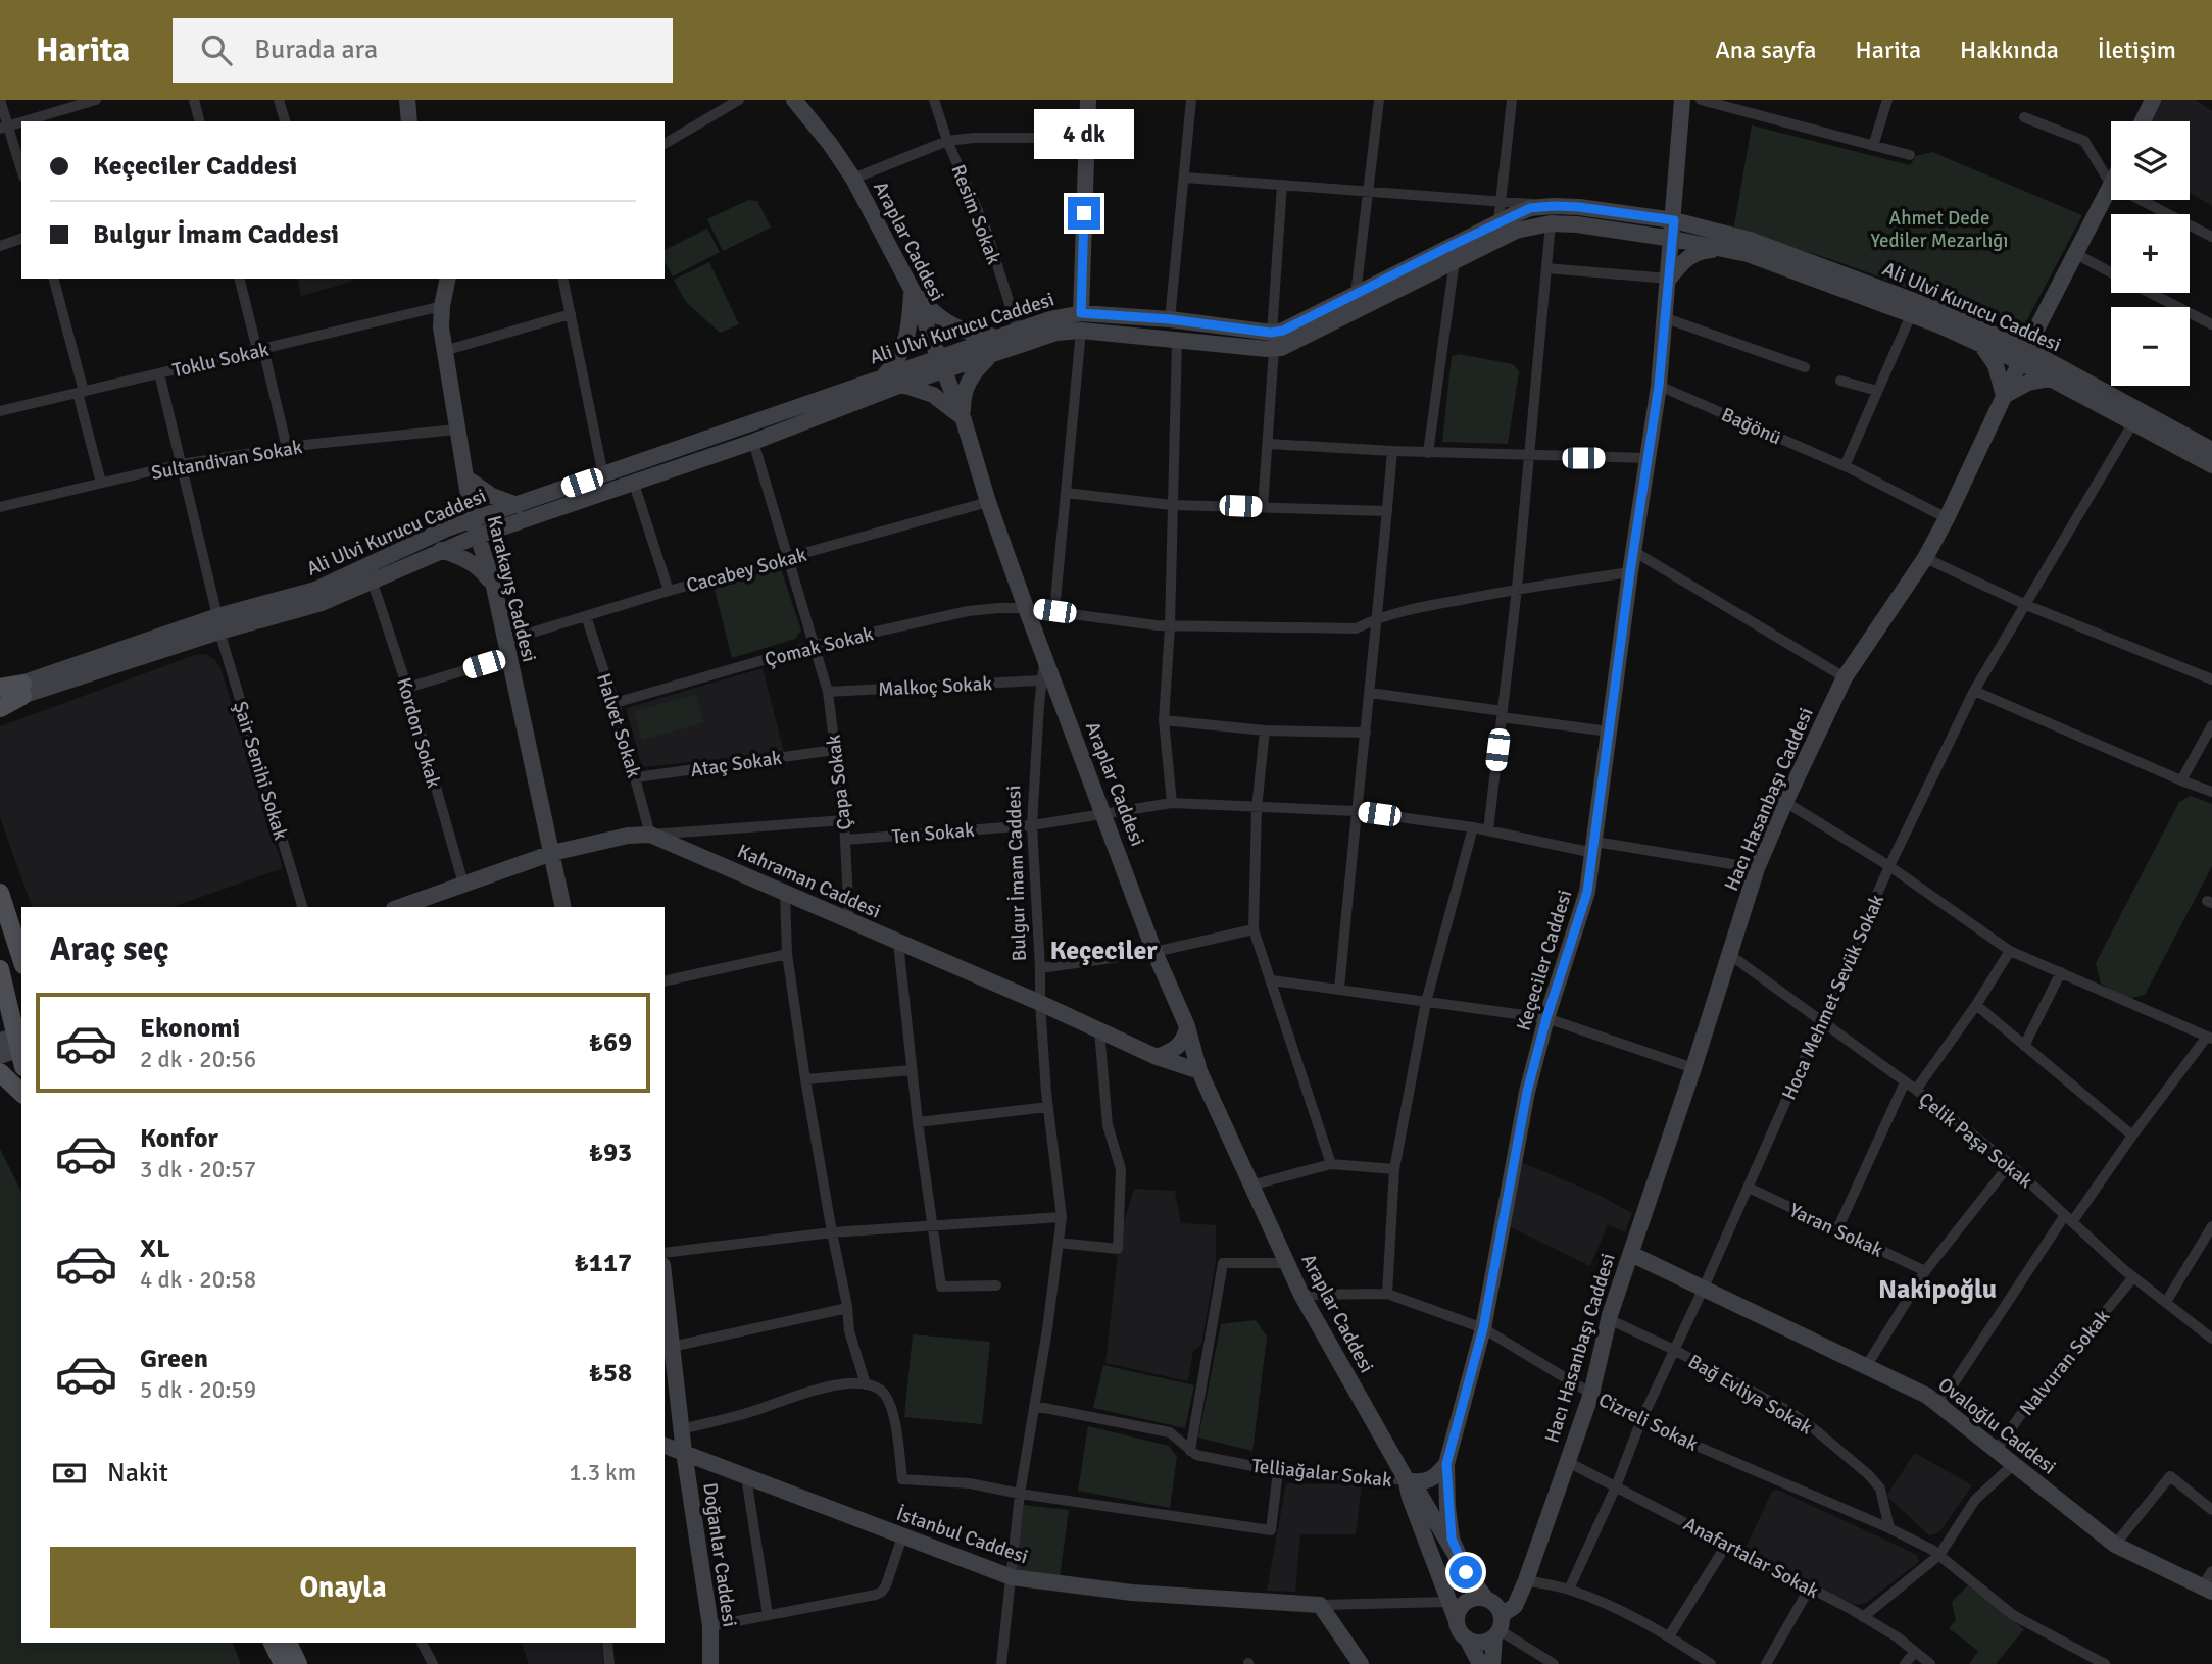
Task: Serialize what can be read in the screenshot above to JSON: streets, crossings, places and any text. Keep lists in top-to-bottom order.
{
  "streets": {
    "street": [
      "Resim Sokak",
      "Araplar Caddesi",
      "Ali Ulvi Kurucu Caddesi",
      "Toklu Sokak",
      "Bağönü",
      "Sultandivan Sokak",
      "Cacabey Sokak",
      "Karakayış Caddesi",
      "Çomak Sokak",
      "Malkoç Sokak",
      "Halvet Sokak",
      "Kordon Sokak",
      "Ataç Sokak",
      "Şair Senihi Sokak",
      "Çapa Sokak",
      "Hacı Hasanbaşı Caddesi",
      "Ten Sokak",
      "Bulgur İmam Caddesi",
      "Kahraman Caddesi",
      "Keçeciler Caddesi",
      "Hoca Mehmet Sevük Sokak",
      "Çelik Paşa Sokak",
      "Yaran Sokak",
      "Nalvuran Sokak",
      "Bağ Evliya Sokak",
      "Cizreli Sokak",
      "Ovaloğlu Caddesi",
      "Telliağalar Sokak",
      "İstanbul Caddesi",
      "Doğanlar Caddesi",
      "Anafartalar Sokak"
    ]
  },
  "crossings": [
    ["Resim Sokak", "Ali Ulvi Kurucu Caddesi"],
    ["Araplar Caddesi", "Ali Ulvi Kurucu Caddesi"],
    ["Araplar Caddesi", "Cacabey Sokak"],
    ["Araplar Caddesi", "Çomak Sokak"],
    ["Araplar Caddesi", "Hacı Hasanbaşı Caddesi"],
    ["Araplar Caddesi", "Ten Sokak"],
    ["Araplar Caddesi", "Bulgur İmam Caddesi"],
    ["Araplar Caddesi", "Kahraman Caddesi"],
    ["Araplar Caddesi", "Keçeciler Caddesi"],
    ["Araplar Caddesi", "Cizreli Sokak"],
    ["Araplar Caddesi", "Telliağalar Sokak"],
    ["Ali Ulvi Kurucu Caddesi", "Karakayış Caddesi"],
    ["Ali Ulvi Kurucu Caddesi", "Kordon Sokak"],
    ["Ali Ulvi Kurucu Caddesi", "Şair Senihi Sokak"],
    ["Ali Ulvi Kurucu Caddesi", "Çapa Sokak"],
    ["Ali Ulvi Kurucu Caddesi", "Hacı Hasanbaşı Caddesi"],
    ["Ali Ulvi Kurucu Caddesi", "Keçeciler Caddesi"],
    ["Ali Ulvi Kurucu Caddesi", "Hoca Mehmet Sevük Sokak"],
    ["Toklu Sokak", "Karakayış Caddesi"],
    ["Toklu Sokak", "Şair Senihi Sokak"],
    ["Bağönü", "Hacı Hasanbaşı Caddesi"],
    ["Bağönü", "Keçeciler Caddesi"],
    ["Sultandivan Sokak", "Karakayış Caddesi"],
    ["Sultandivan Sokak", "Şair Senihi Sokak"],
    ["Cacabey Sokak", "Karakayış Caddesi"],
    ["Cacabey Sokak", "Halvet Sokak"],
    ["Cacabey Sokak", "Kordon Sokak"],
    ["Cacabey Sokak", "Çapa Sokak"],
    ["Çomak Sokak", "Halvet Sokak"],
    ["Çomak Sokak", "Çapa Sokak"],
    ["Çomak Sokak", "Keçeciler Caddesi"],
    ["Malkoç Sokak", "Çapa Sokak"],
    ["Malkoç Sokak", "Bulgur İmam Caddesi"],
    ["Halvet Sokak", "Ataç Sokak"],
    ["Halvet Sokak", "Kahraman Caddesi"],
    ["Ataç Sokak", "Çapa Sokak"],
    ["Çapa Sokak", "Ten Sokak"],
    ["Çapa Sokak", "Kahraman Caddesi"],
    ["Hacı Hasanbaşı Caddesi", "Ten Sokak"],
    ["Hacı Hasanbaşı Caddesi", "Keçeciler Caddesi"],
    ["Hacı Hasanbaşı Caddesi", "Çelik Paşa Sokak"],
    ["Hacı Hasanbaşı Caddesi", "Bağ Evliya Sokak"],
    ["Hacı Hasanbaşı Caddesi", "Cizreli Sokak"],
    ["Hacı Hasanbaşı Caddesi", "Ovaloğlu Caddesi"],
    ["Hacı Hasanbaşı Caddesi", "Anafartalar Sokak"],
    ["Ten Sokak", "Bulgur İmam Caddesi"],
    ["Ten Sokak", "Keçeciler Caddesi"],
    ["Bulgur İmam Caddesi", "Kahraman Caddesi"],
    ["Bulgur İmam Caddesi", "Telliağalar Sokak"],
    ["Bulgur İmam Caddesi", "İstanbul Caddesi"],
    ["Keçeciler Caddesi", "Cizreli Sokak"],
    ["Hoca Mehmet Sevük Sokak", "Çelik Paşa Sokak"],
    ["Hoca Mehmet Sevük Sokak", "Yaran Sokak"],
    ["Hoca Mehmet Sevük Sokak", "Bağ Evliya Sokak"],
    ["Hoca Mehmet Sevük Sokak", "Cizreli Sokak"],
    ["Hoca Mehmet Sevük Sokak", "Ovaloğlu Caddesi"],
    ["Hoca Mehmet Sevük Sokak", "Anafartalar Sokak"],
    ["Çelik Paşa Sokak", "Nalvuran Sokak"],
    ["Nalvuran Sokak", "Ovaloğlu Caddesi"],
    ["Bağ Evliya Sokak", "Cizreli Sokak"],
    ["İstanbul Caddesi", "Doğanlar Caddesi"]
  ],
  "districts": ["Keçeciler", "Nakipoğlu"],
  "parks": ["Ahmet Dede Yediler Mezarlığı"],
  "page": {
    "header": "Harita",
    "search": "Burada ara",
    "nav": [
      "Ana sayfa",
      "Harita",
      "Hakkında",
      "İletişim"
    ],
    "bubble": "4 dk",
    "map_buttons": ["+", "−"],
    "banner": ["Keçeciler Caddesi", "Bulgur İmam Caddesi"],
    "heading": "Araç seç",
    "list": [
      {
        "name": "Ekonomi",
        "note": "2 dk · 20:56",
        "value": "₺69"
      },
      {
        "name": "Konfor",
        "note": "3 dk · 20:57",
        "value": "₺93"
      },
      {
        "name": "XL",
        "note": "4 dk · 20:58",
        "value": "₺117"
      },
      {
        "name": "Green",
        "note": "5 dk · 20:59",
        "value": "₺58"
      }
    ],
    "pay": ["Nakit", "1.3 km"],
    "buttons": "Onayla"
  }
}
